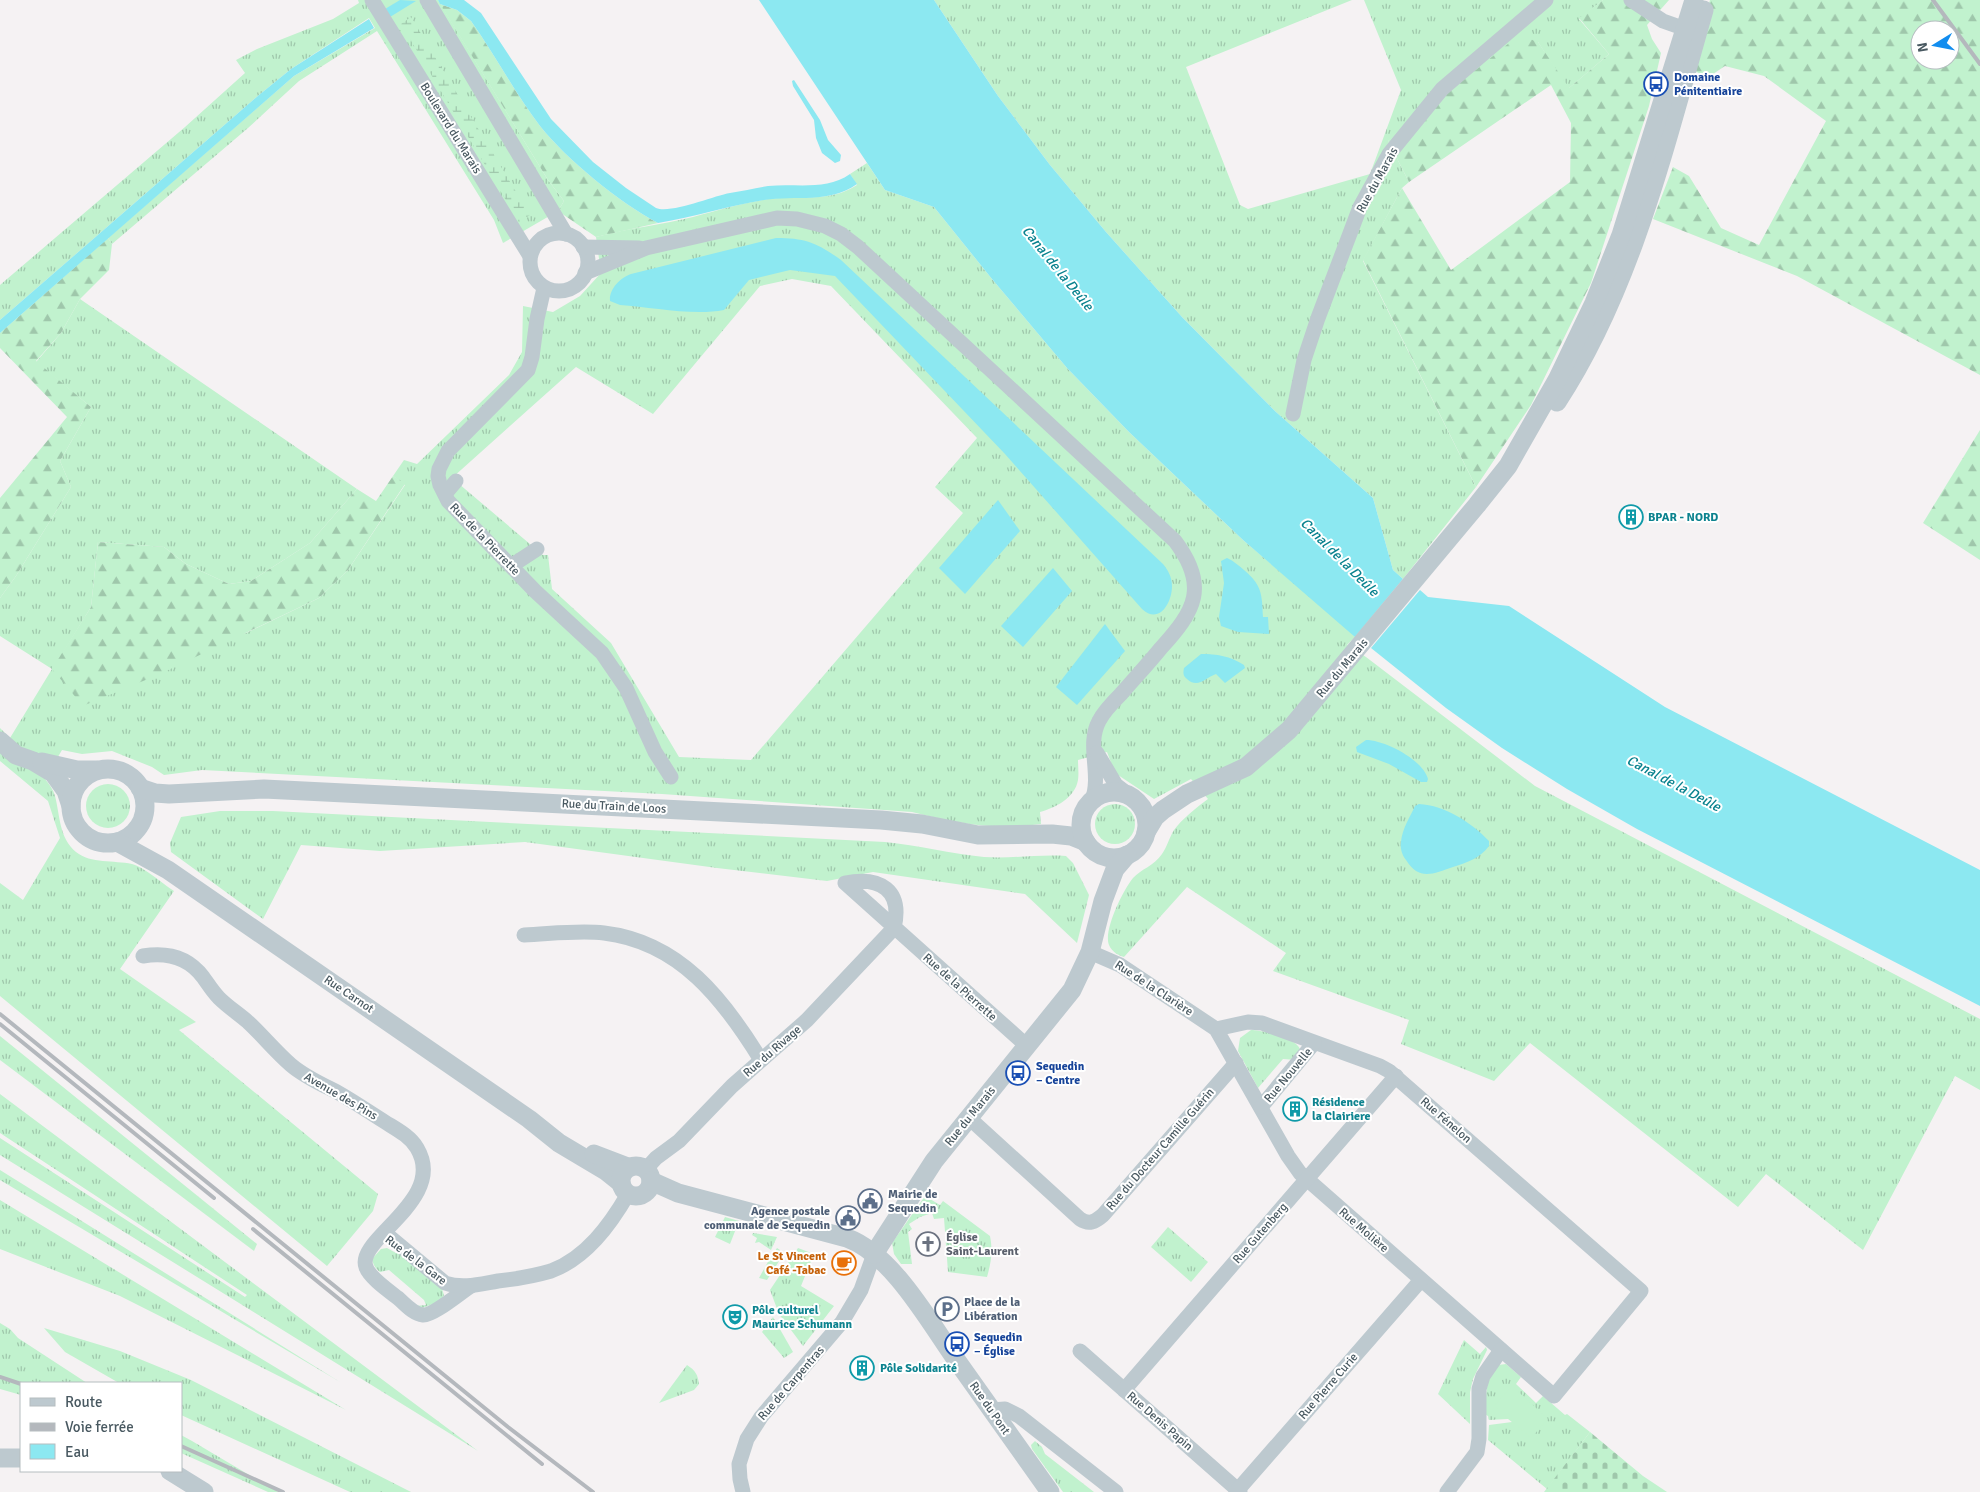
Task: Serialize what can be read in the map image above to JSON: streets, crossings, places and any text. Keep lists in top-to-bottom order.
{
  "streets": {
    "street": [
      "Boulevard du Marais",
      "Rue du Marais",
      "Rue de la Pierrette",
      "Rue du Train de Loos",
      "Rue de la Clarière",
      "Rue Carnot",
      "Rue du Rivage",
      "Rue Nouvelle",
      "Avenue des Pins",
      "Rue Fénelon",
      "Rue du Docteur Camille Guérin",
      "Rue Molière",
      "Rue Gutenberg",
      "Rue de la Gare",
      "Rue de Carpentras",
      "Rue Pierre Curie",
      "Rue du Pont",
      "Rue Denis Papin"
    ]
  },
  "crossings": [
    ["Boulevard du Marais", "Rue de la Pierrette"],
    ["Rue du Marais", "Rue de la Pierrette"],
    ["Rue du Marais", "Rue du Train de Loos"],
    ["Rue du Marais", "Rue de la Clarière"],
    ["Rue du Marais", "Rue Carnot"],
    ["Rue du Marais", "Rue du Docteur Camille Guérin"],
    ["Rue du Marais", "Rue de Carpentras"],
    ["Rue du Marais", "Rue du Pont"],
    ["Rue de la Pierrette", "Rue du Rivage"],
    ["Rue du Train de Loos", "Rue Carnot"],
    ["Rue de la Clarière", "Rue Fénelon"],
    ["Rue de la Clarière", "Rue Molière"],
    ["Rue Carnot", "Rue du Rivage"],
    ["Rue Carnot", "Rue de la Gare"],
    ["Rue Carnot", "Rue de Carpentras"],
    ["Rue Carnot", "Rue du Pont"],
    ["Rue du Rivage", "Rue de la Gare"],
    ["Rue Nouvelle", "Rue Fénelon"],
    ["Rue Nouvelle", "Rue Molière"],
    ["Avenue des Pins", "Rue de la Gare"],
    ["Rue Fénelon", "Rue Molière"],
    ["Rue Fénelon", "Rue Gutenberg"],
    ["Rue du Docteur Camille Guérin", "Rue Molière"],
    ["Rue Molière", "Rue Gutenberg"],
    ["Rue Molière", "Rue Pierre Curie"],
    ["Rue Gutenberg", "Rue Denis Papin"],
    ["Rue de Carpentras", "Rue du Pont"],
    ["Rue Pierre Curie", "Rue Denis Papin"]
  ],
  "water": ["Canal de la Deûle"],
  "places": {
    "bus stop": ["Domaine Pénitentiaire", "Sequedin – Centre", "Sequedin – Église"],
    "building": ["BPAR - NORD", "Résidence la Clairiere", "Pôle Solidarité"],
    "public building": ["Mairie de Sequedin", "Agence postale communale de Sequedin"],
    "church": ["Église Saint-Laurent"],
    "cafe": ["Le St Vincent Café -Tabac"],
    "parking": ["Place de la Libération"],
    "theatre": ["Pôle culturel Maurice Schumann"]
  },
  "legend": ["Route", "Voie ferrée", "Eau"],
  "north": "left"
}
